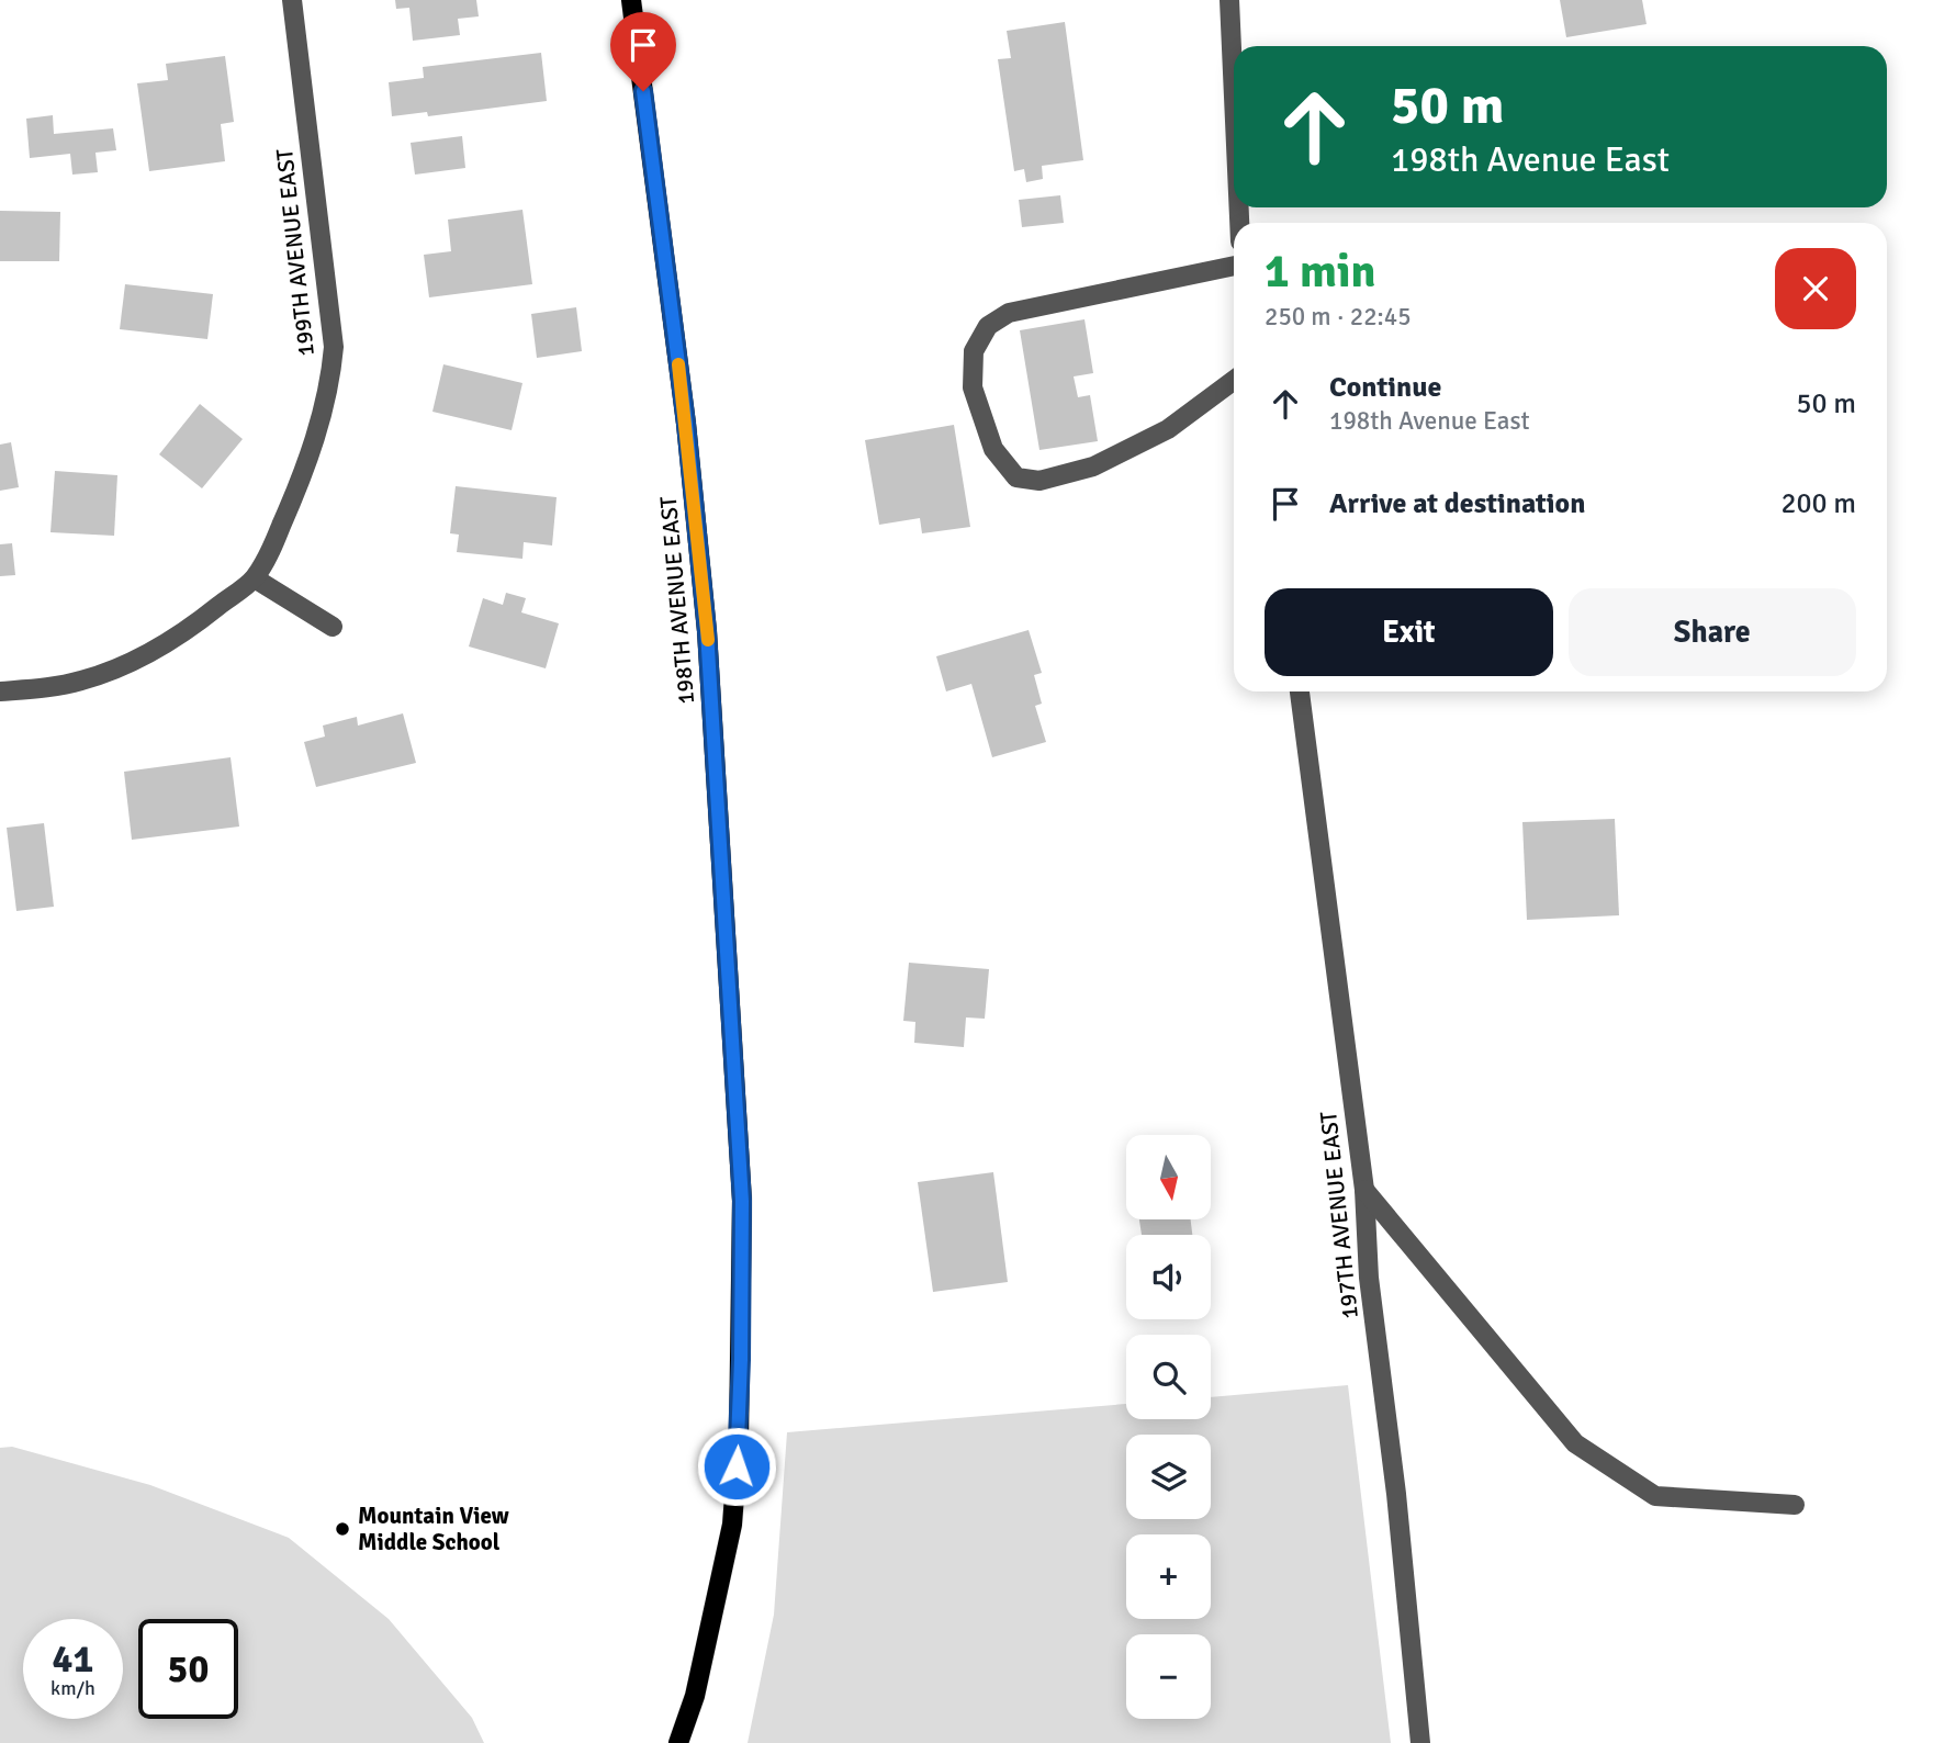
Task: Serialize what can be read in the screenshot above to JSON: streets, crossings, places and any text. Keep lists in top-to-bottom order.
{
  "streets": {
    "main road": ["198TH AVENUE EAST"],
    "street": ["199TH AVENUE EAST", "197TH AVENUE EAST"]
  },
  "places": ["Mountain View Middle School"],
  "north": "bottom",
  "page": {
    "turn": ["50 m", "198th Avenue East"],
    "heading": ["1 min", "250 m · 22:45"],
    "list": [
      {
        "name": "Continue",
        "note": "198th Avenue East",
        "value": "50 m"
      },
      {
        "name": "Arrive at destination",
        "value": "200 m"
      }
    ],
    "buttons": ["Exit", "Share"],
    "map_buttons": ["+", "−"],
    "speed": "41 km/h",
    "limit": "50"
  }
}
